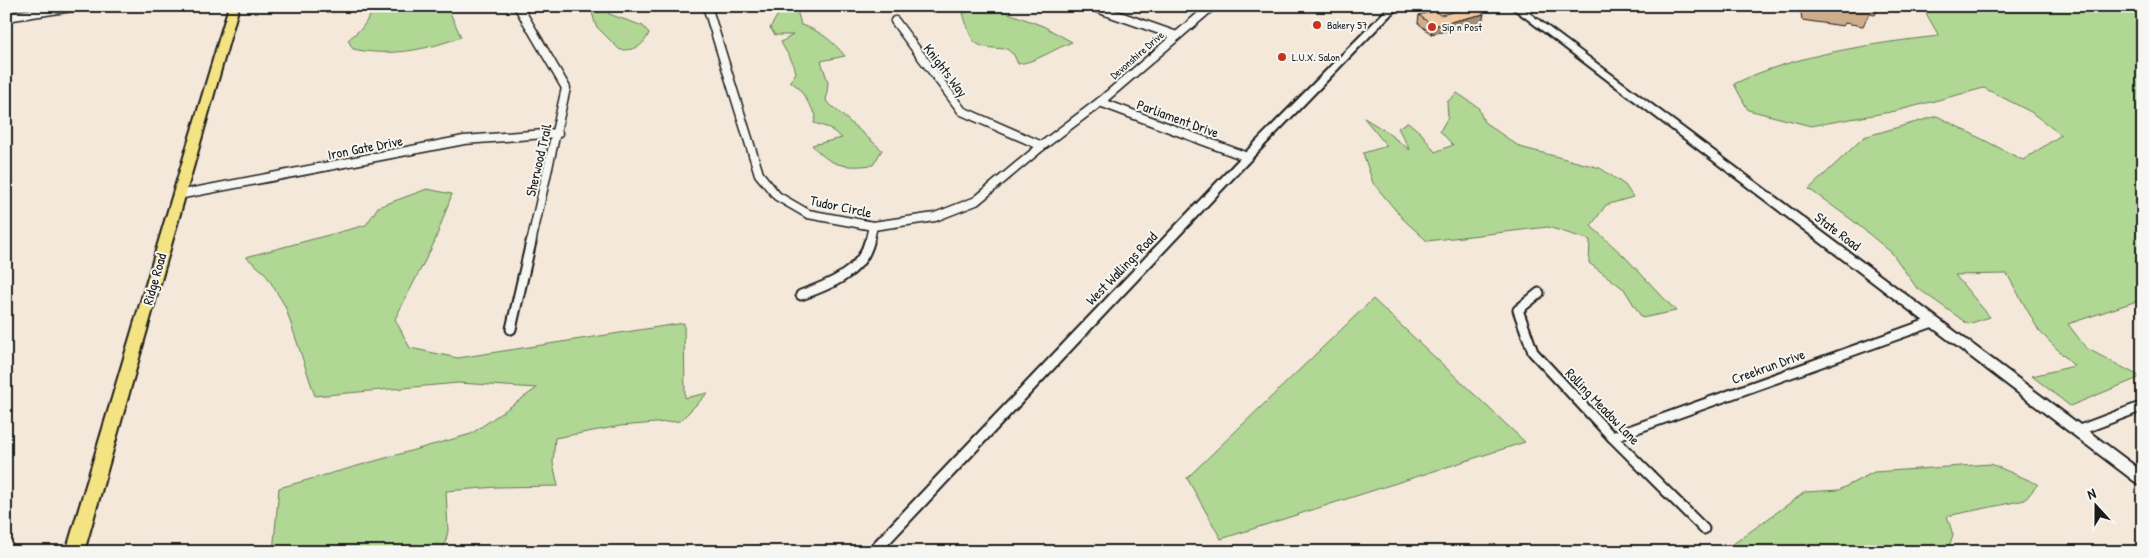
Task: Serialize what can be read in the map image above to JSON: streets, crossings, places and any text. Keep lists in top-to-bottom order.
{
  "streets": {
    "main road": ["State Road", "Ridge Road"],
    "street": [
      "Devonshire Drive",
      "Knights Way",
      "Parliament Drive",
      "Iron Gate Drive",
      "Sherwood Trail",
      "Tudor Circle",
      "West Wallings Road",
      "Creekrun Drive",
      "Rolling Meadow Lane"
    ]
  },
  "crossings": [
    ["Devonshire Drive", "Parliament Drive"],
    ["Devonshire Drive", "Tudor Circle"],
    ["Knights Way", "Tudor Circle"],
    ["Parliament Drive", "Tudor Circle"],
    ["Parliament Drive", "West Wallings Road"],
    ["Iron Gate Drive", "Sherwood Trail"],
    ["Iron Gate Drive", "Ridge Road"],
    ["State Road", "Creekrun Drive"],
    ["Creekrun Drive", "Rolling Meadow Lane"]
  ],
  "places": ["Bakery 57", "Sip n Post", "L.U.X. Salon"],
  "north": "top"
}
